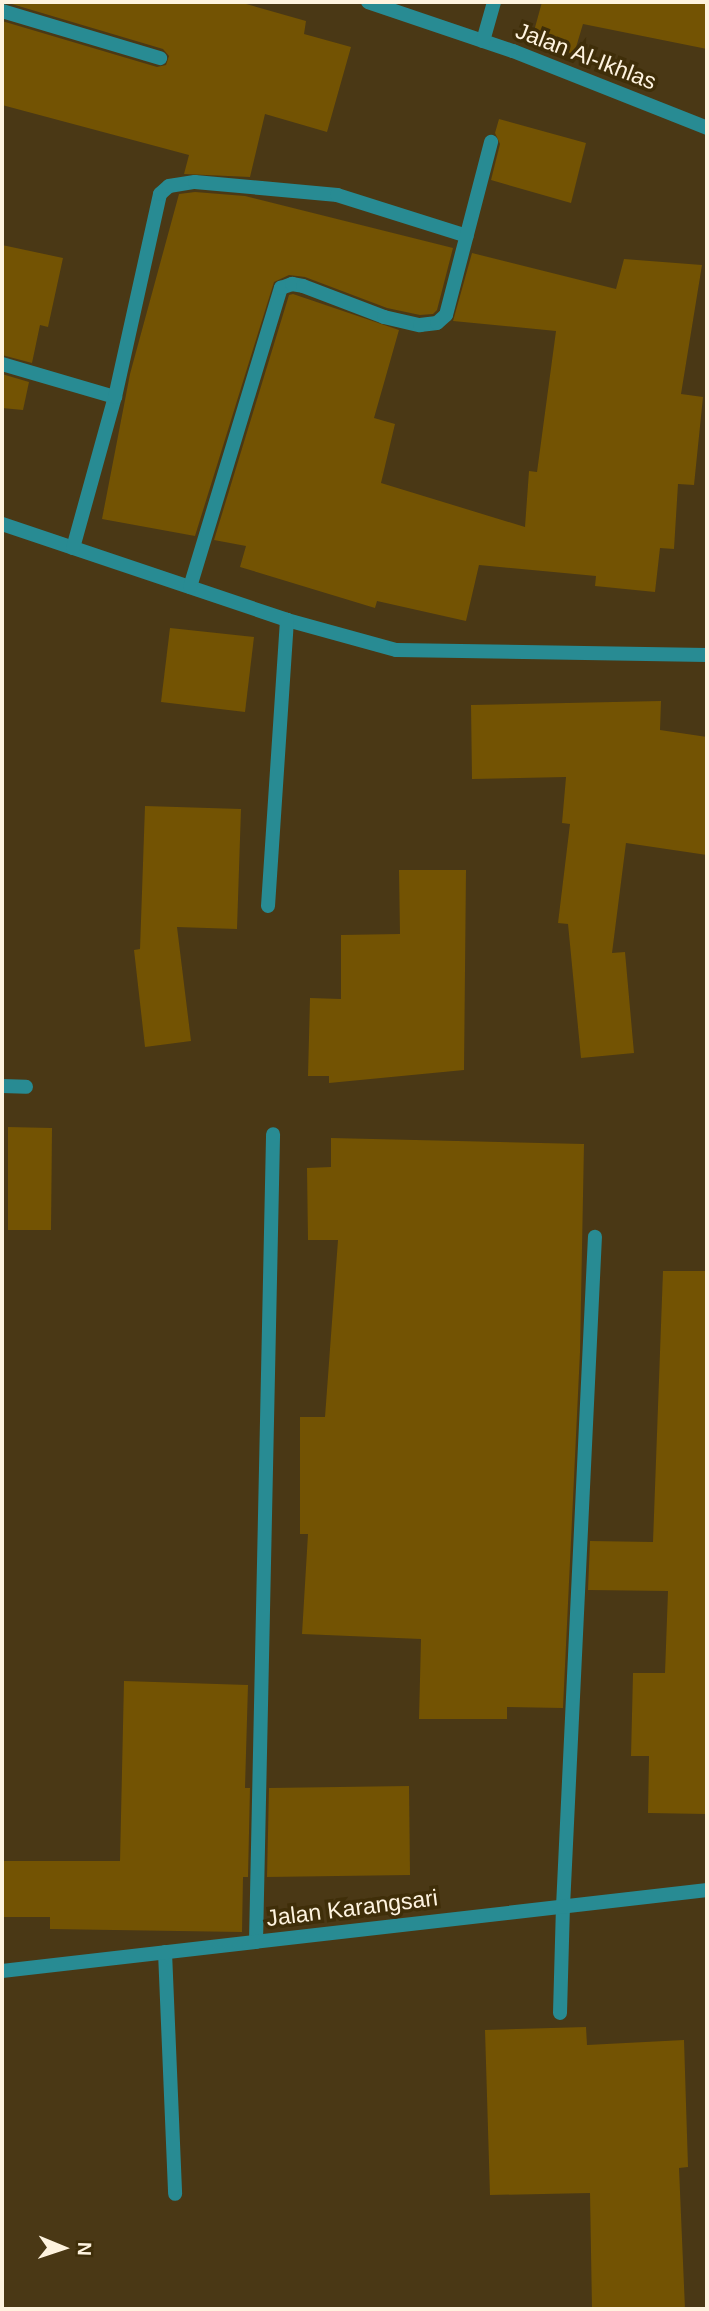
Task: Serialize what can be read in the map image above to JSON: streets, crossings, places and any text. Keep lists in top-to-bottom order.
{
  "streets": {
    "street": ["Jalan Al-Ikhlas", "Jalan Karangsari"]
  },
  "north": "right"
}
